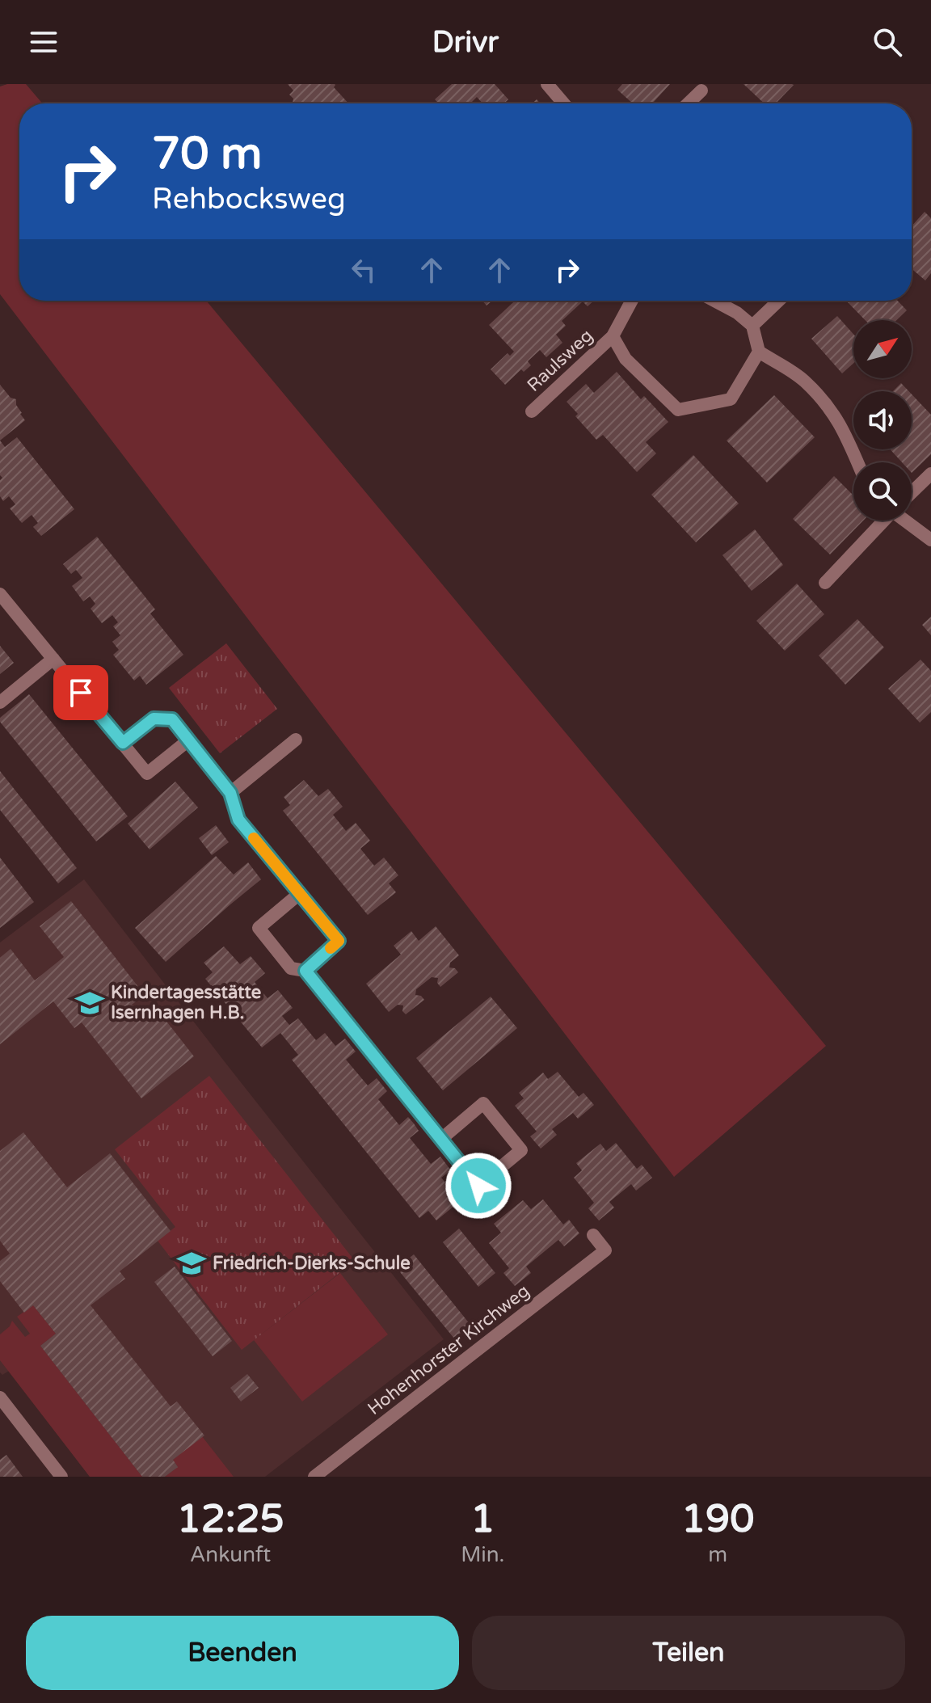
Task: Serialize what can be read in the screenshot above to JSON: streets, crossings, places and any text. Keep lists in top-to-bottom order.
{
  "streets": {
    "street": ["Raulsweg", "Hohenhorster Kirchweg"]
  },
  "places": {
    "school or university": ["Kindertagesstätte Isernhagen H.B.", "Friedrich-Dierks-Schule"]
  },
  "north": "top right",
  "page": {
    "header": "Drivr",
    "turn": ["70 m", "Rehbocksweg"],
    "eta": [
      "12:25",
      "Ankunft",
      "1",
      "Min.",
      "190",
      "m"
    ],
    "buttons": ["Beenden", "Teilen"]
  }
}
